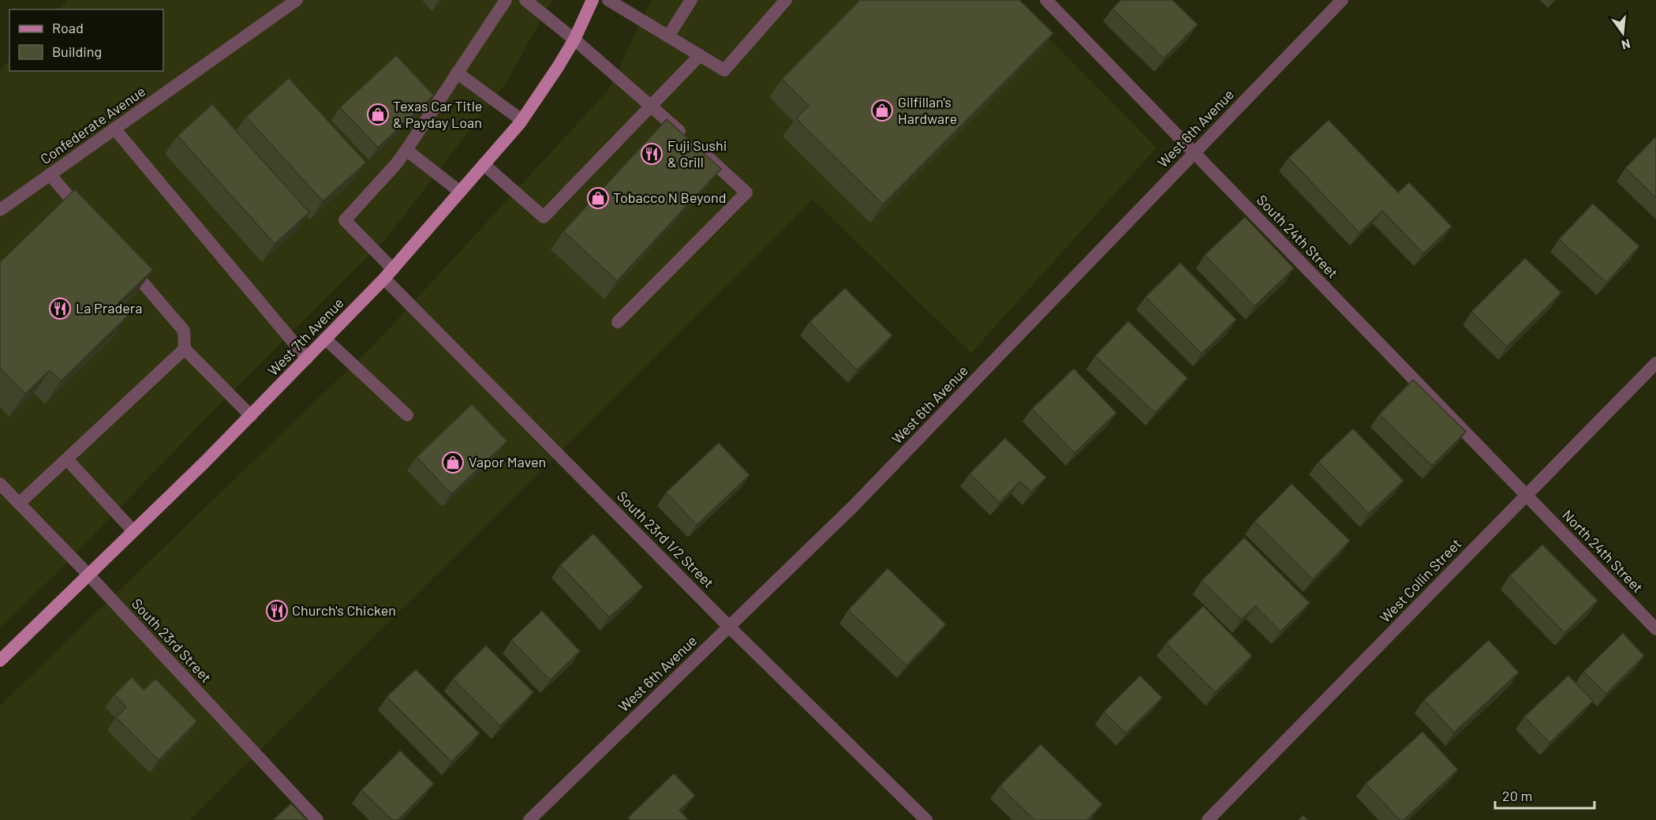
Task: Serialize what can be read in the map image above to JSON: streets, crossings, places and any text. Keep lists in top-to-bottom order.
{
  "streets": {
    "main road": ["West 7th Avenue"],
    "street": [
      "Confederate Avenue",
      "West 6th Avenue",
      "South 24th Street",
      "South 23rd 1/2 Street",
      "North 24th Street",
      "West Collin Street",
      "South 23rd Street"
    ]
  },
  "crossings": [
    ["West 6th Avenue", "South 24th Street"],
    ["West 6th Avenue", "South 23rd 1/2 Street"],
    ["South 24th Street", "North 24th Street"],
    ["South 24th Street", "West Collin Street"],
    ["West 7th Avenue", "South 23rd 1/2 Street"],
    ["West 7th Avenue", "South 23rd Street"],
    ["North 24th Street", "West Collin Street"]
  ],
  "places": {
    "shop": [
      "Gilfillan's Hardware",
      "Texas Car Title & Payday Loan",
      "Tobacco N Beyond",
      "Vapor Maven"
    ],
    "restaurant": ["Fuji Sushi & Grill", "La Pradera", "Church's Chicken"]
  },
  "legend": ["Road", "Building"],
  "scale_bar": "20 m",
  "north": "bottom"
}
